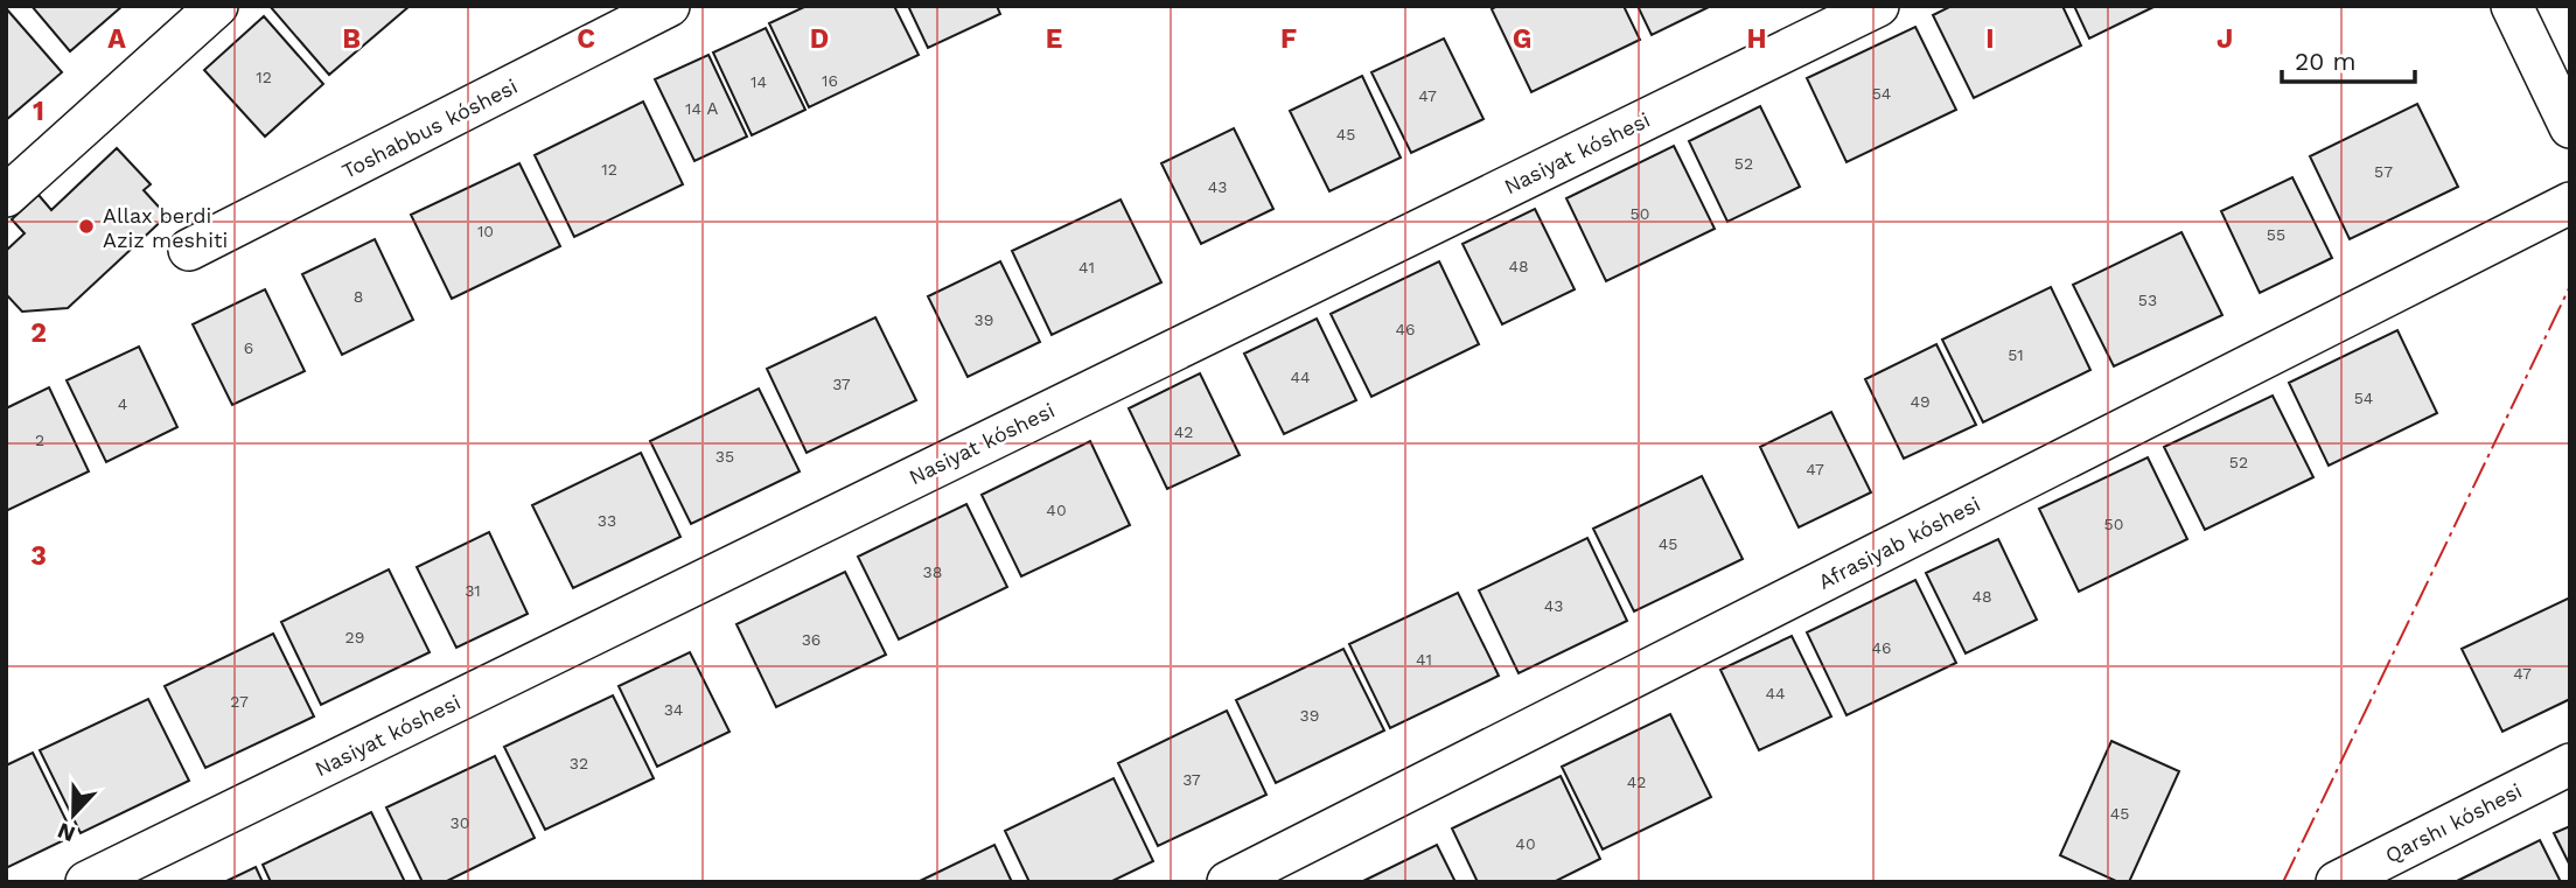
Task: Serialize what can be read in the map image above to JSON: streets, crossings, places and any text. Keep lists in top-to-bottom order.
{
  "streets": {
    "street": [
      "Toshabbus kóshesi",
      "Nasiyat kóshesi",
      "Afrasiyab kóshesi",
      "Qarshı kóshesi"
    ]
  },
  "places": ["Allax berdi Aziz meshiti"],
  "house_numbers": [
    "12",
    "16",
    "14",
    "54",
    "47",
    "14 А",
    "45",
    "52",
    "12",
    "57",
    "43",
    "50",
    "10",
    "55",
    "48",
    "41",
    "8",
    "53",
    "39",
    "46",
    "6",
    "51",
    "44",
    "37",
    "54",
    "49",
    "4",
    "42",
    "2",
    "35",
    "52",
    "47",
    "40",
    "33",
    "50",
    "45",
    "38",
    "31",
    "48",
    "43",
    "29",
    "36",
    "46",
    "41",
    "47",
    "44",
    "27",
    "34",
    "39",
    "32",
    "37",
    "42",
    "45",
    "30",
    "40"
  ],
  "scale_bar": "20 m",
  "north": "bottom",
  "grid": {
    "columns": [
      "A",
      "B",
      "C",
      "D",
      "E",
      "F",
      "G",
      "H",
      "I",
      "J"
    ],
    "rows": ["1", "2", "3"]
  }
}
